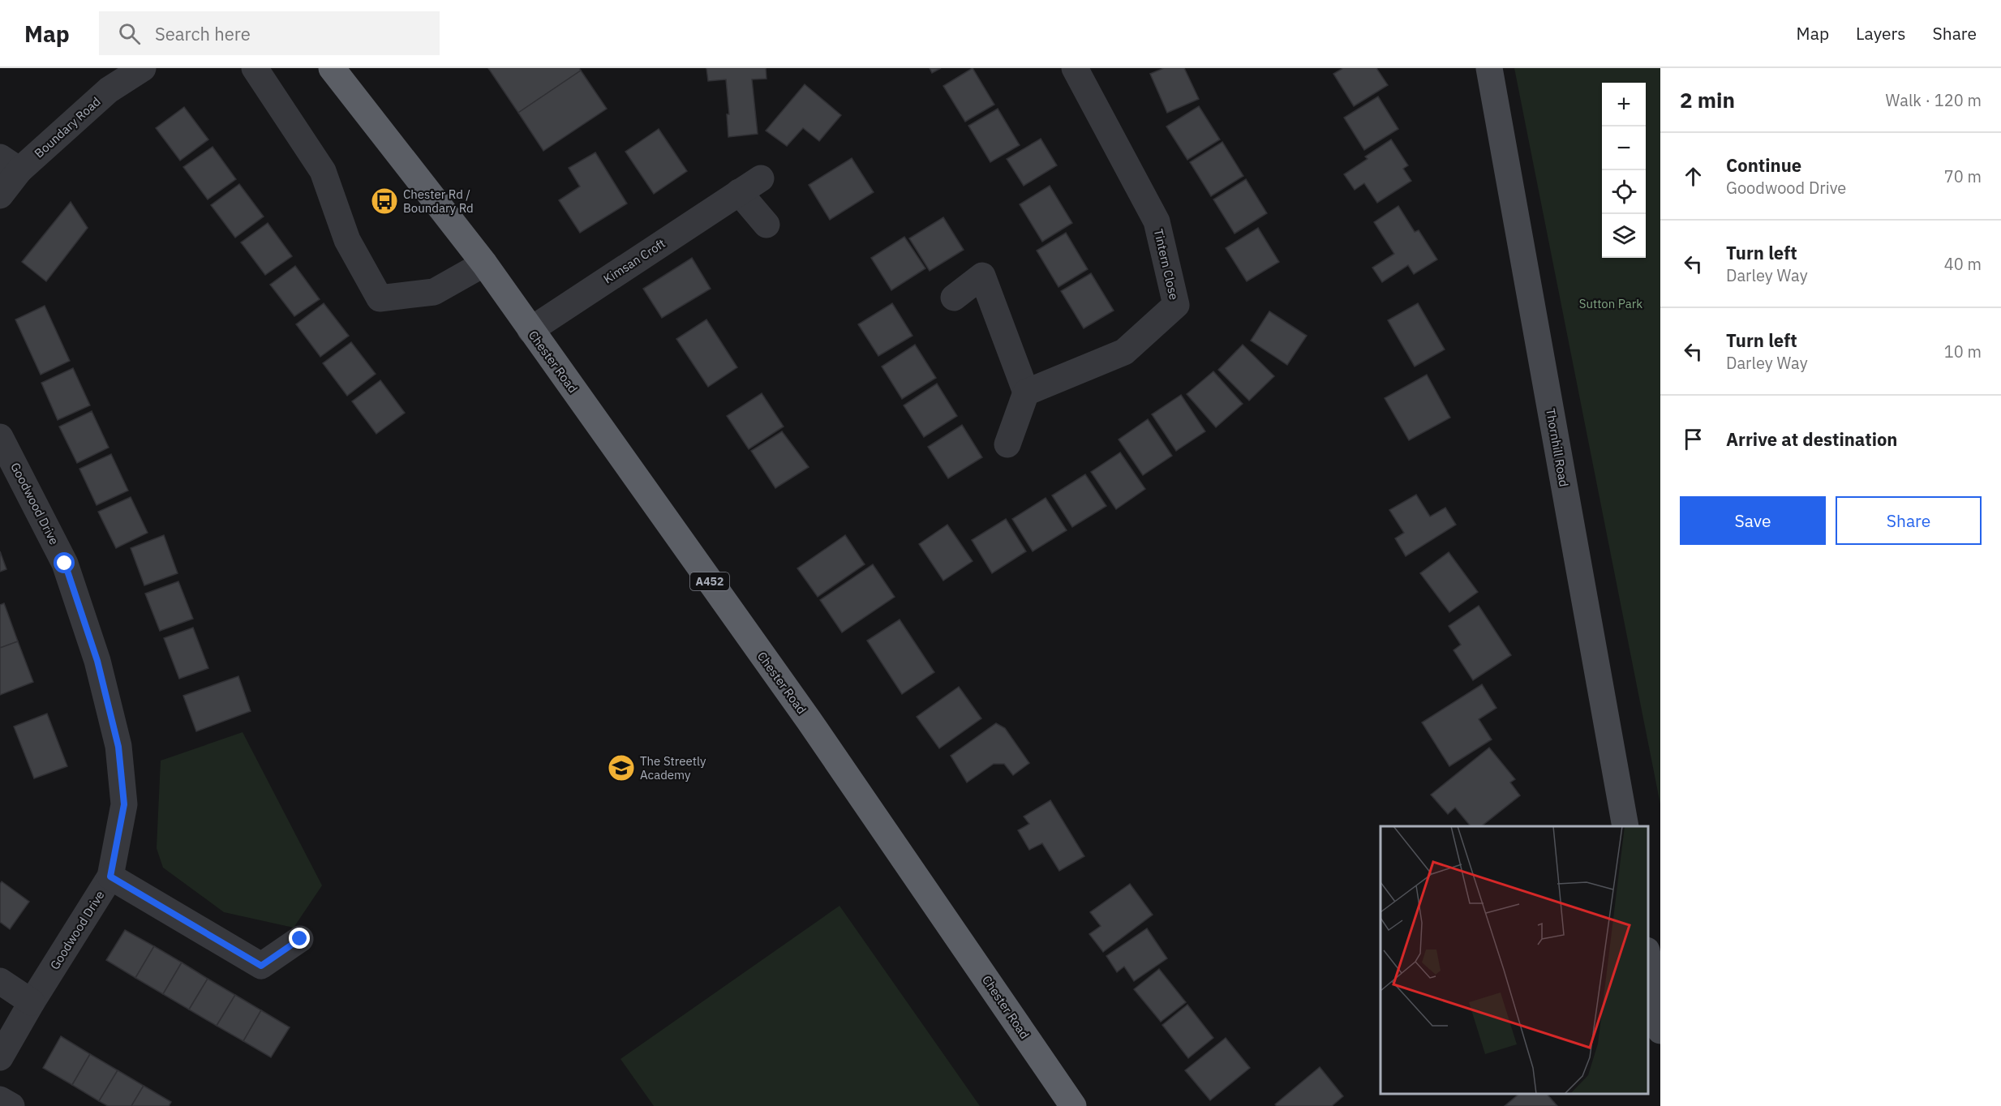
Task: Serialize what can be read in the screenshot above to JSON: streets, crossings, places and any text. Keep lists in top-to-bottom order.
{
  "streets": {
    "highway": ["Chester Road", "A452"],
    "main road": ["Thornhill Road"],
    "street": [
      "Boundary Road",
      "Kimsan Croft",
      "Tintern Close",
      "Goodwood Drive"
    ]
  },
  "crossings": [
    ["Kimsan Croft", "Chester Road"]
  ],
  "parks": ["Sutton Park"],
  "places": {
    "bus stop": ["Chester Rd / Boundary Rd"],
    "school or university": ["The Streetly Academy"]
  },
  "page": {
    "header": "Map",
    "search": "Search here",
    "nav": ["Map", "Layers", "Share"],
    "heading": ["2 min", "Walk · 120 m"],
    "map_buttons": ["+", "−"],
    "list": [
      ["Continue", "Goodwood Drive", "70 m"],
      ["Turn left", "Darley Way", "40 m"],
      ["Turn left", "Darley Way", "10 m"],
      "Arrive at destination"
    ],
    "buttons": ["Save", "Share"]
  }
}
